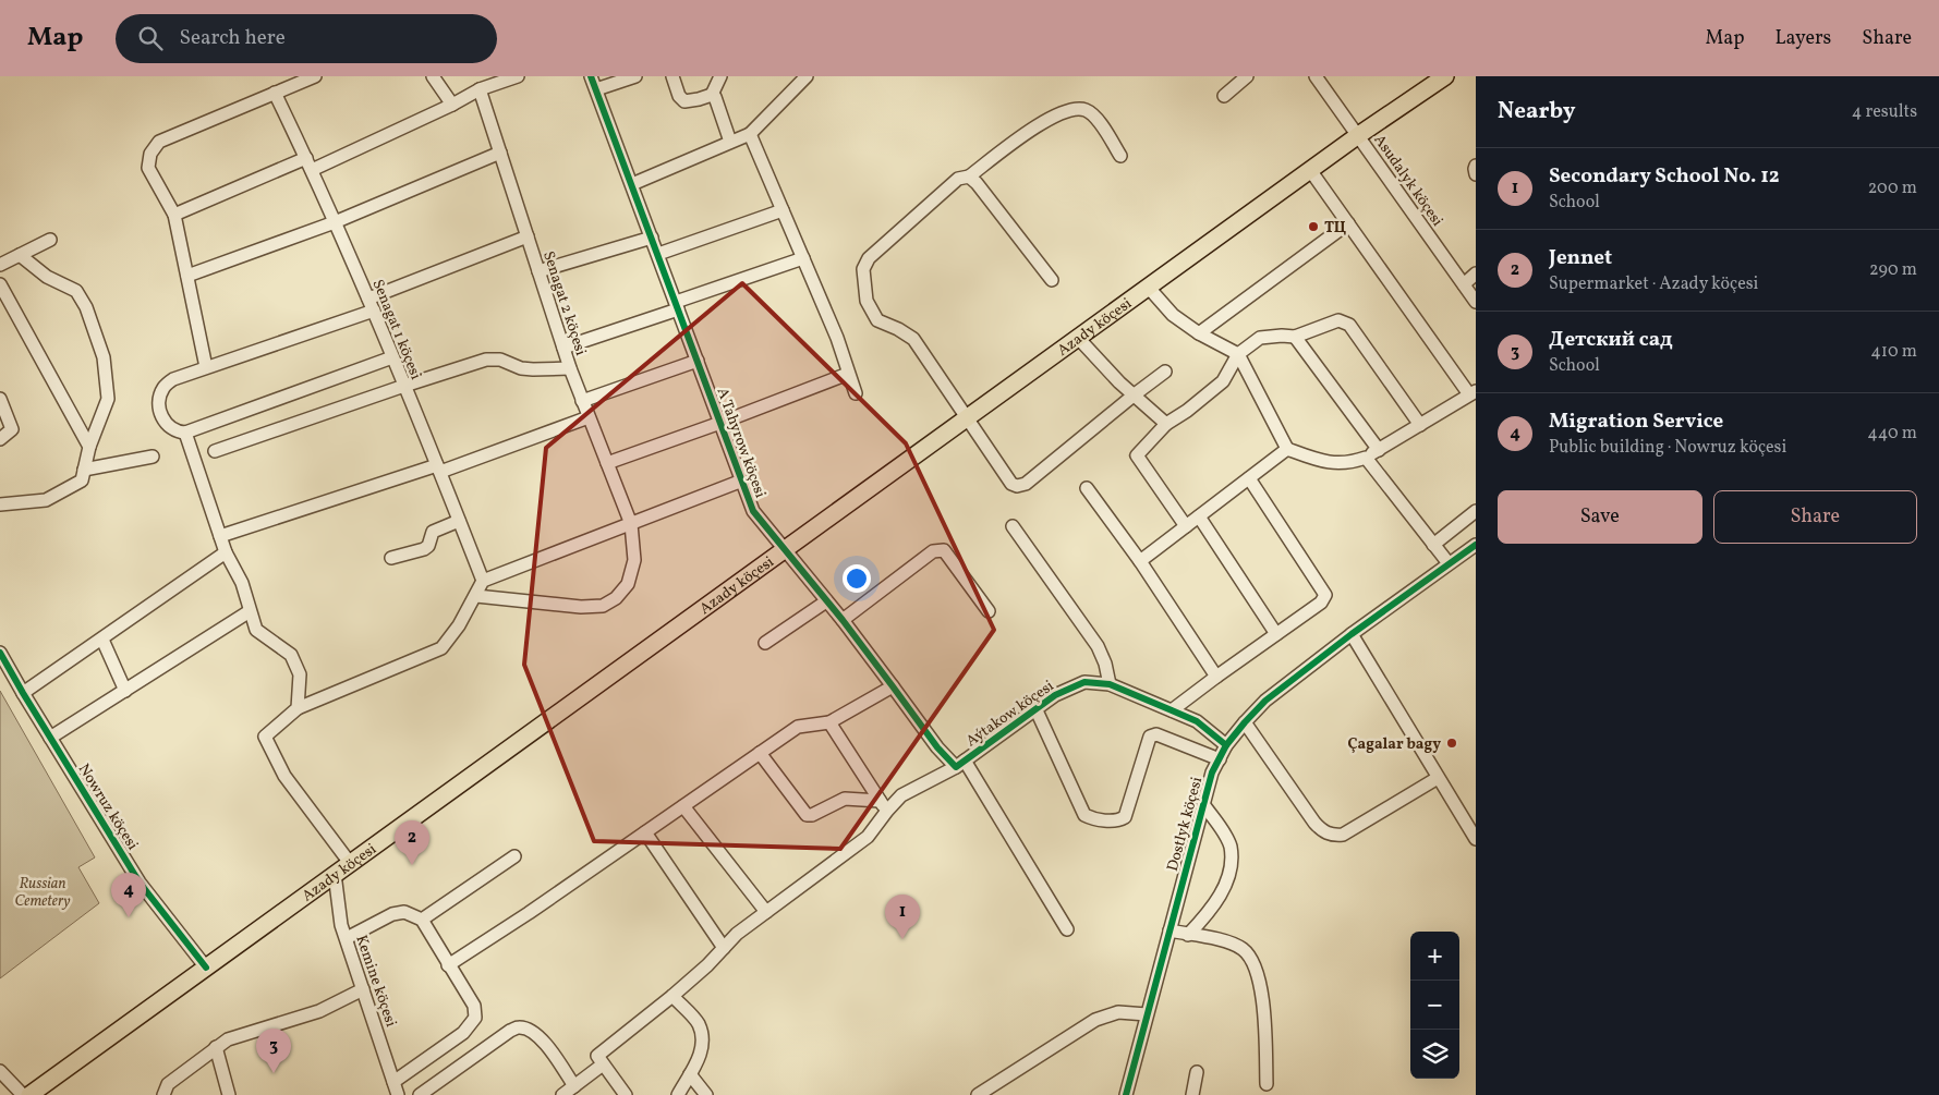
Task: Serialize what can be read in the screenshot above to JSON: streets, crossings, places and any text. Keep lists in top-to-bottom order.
{
  "streets": {
    "main road": ["Azady köçesi"],
    "street": [
      "Asudalyk köçesi",
      "Senagat 2 köçesi",
      "Senagat 1 köçesi",
      "A Tahyrow köçesi",
      "Aýtakow köçesi",
      "Nowruz köçesi",
      "Dostlyk köçesi",
      "Kemine köçesi"
    ]
  },
  "crossings": [
    ["Asudalyk köçesi", "Azady köçesi"],
    ["Azady köçesi", "A Tahyrow köçesi"],
    ["Azady köçesi", "Nowruz köçesi"],
    ["Azady köçesi", "Kemine köçesi"],
    ["A Tahyrow köçesi", "Aýtakow köçesi"],
    ["Aýtakow köçesi", "Dostlyk köçesi"]
  ],
  "parks": ["Russian Cemetery"],
  "places": ["ТЦ", "Çagalar bagy"],
  "page": {
    "header": "Map",
    "search": "Search here",
    "nav": ["Map", "Layers", "Share"],
    "heading": ["Nearby", "4 results"],
    "list": [
      {
        "mark": "1",
        "name": "Secondary School No. 12",
        "note": "School",
        "value": "200 m"
      },
      {
        "mark": "2",
        "name": "Jennet",
        "note": "Supermarket · Azady köçesi",
        "value": "290 m"
      },
      {
        "mark": "3",
        "name": "Детский сад",
        "note": "School",
        "value": "410 m"
      },
      {
        "mark": "4",
        "name": "Migration Service",
        "note": "Public building · Nowruz köçesi",
        "value": "440 m"
      }
    ],
    "buttons": ["Save", "Share"],
    "pins": [
      "2",
      "4",
      "1",
      "3"
    ],
    "map_buttons": ["+", "−"]
  }
}
